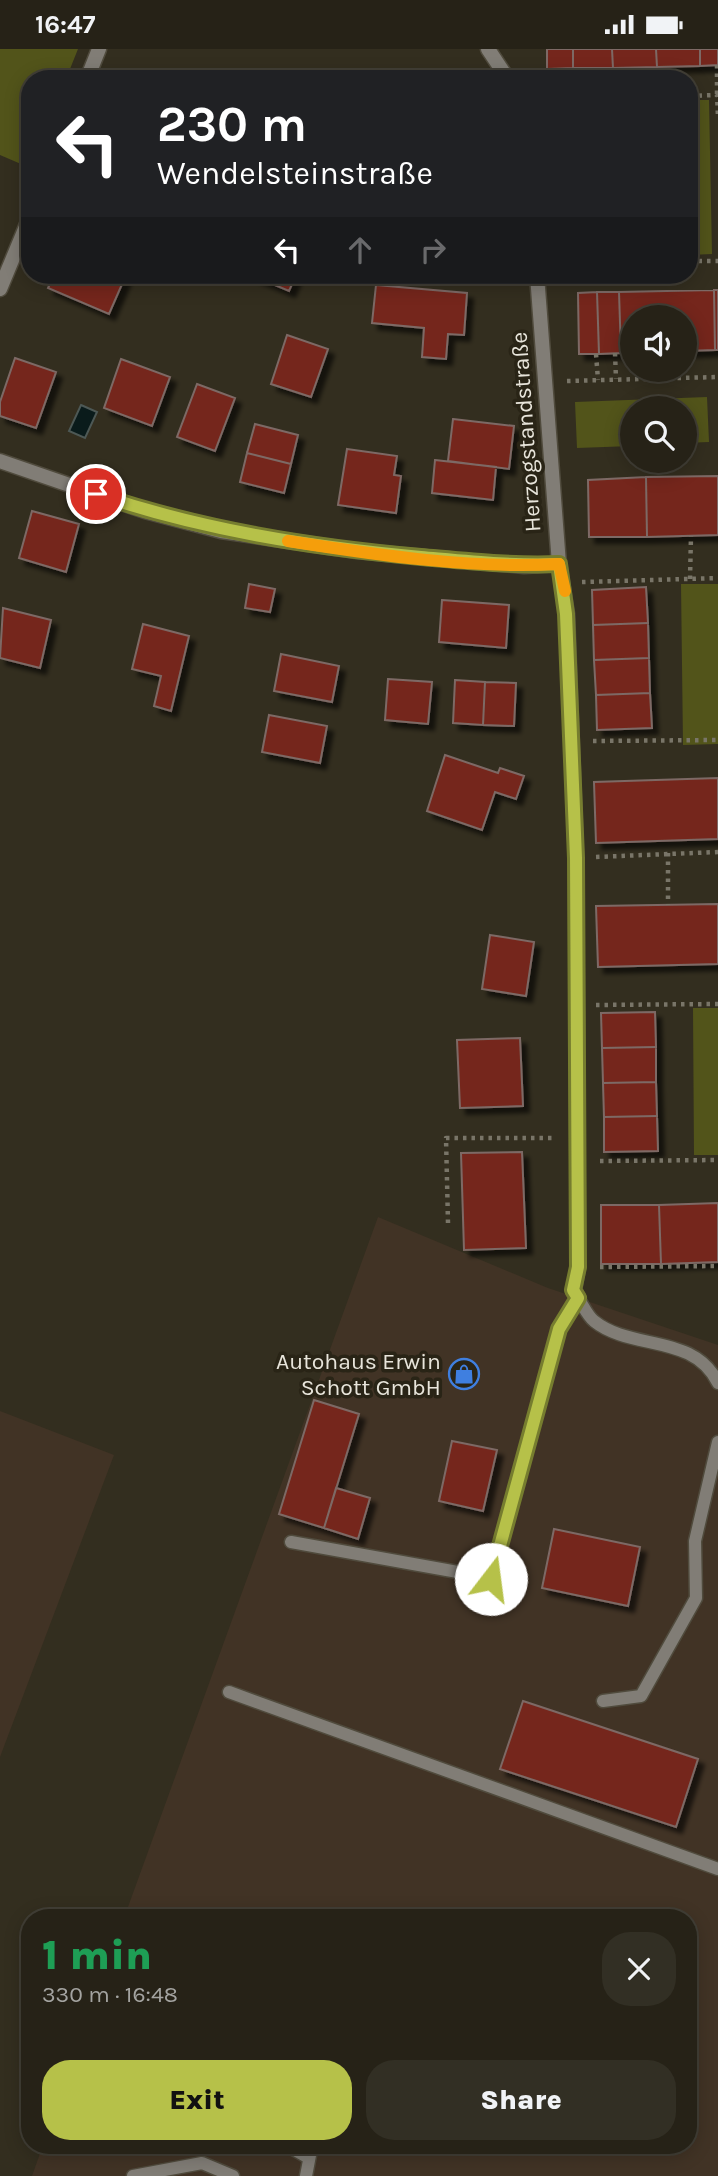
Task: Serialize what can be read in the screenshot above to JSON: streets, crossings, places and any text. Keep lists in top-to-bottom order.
{
  "streets": {
    "street": ["Herzogstandstraße"]
  },
  "places": {
    "shop": ["Autohaus Erwin Schott GmbH"]
  },
  "page": {
    "status": "16:47",
    "turn": ["230 m", "Wendelsteinstraße"],
    "heading": ["1 min", "330 m · 16:48"],
    "buttons": ["Exit", "Share"]
  }
}
